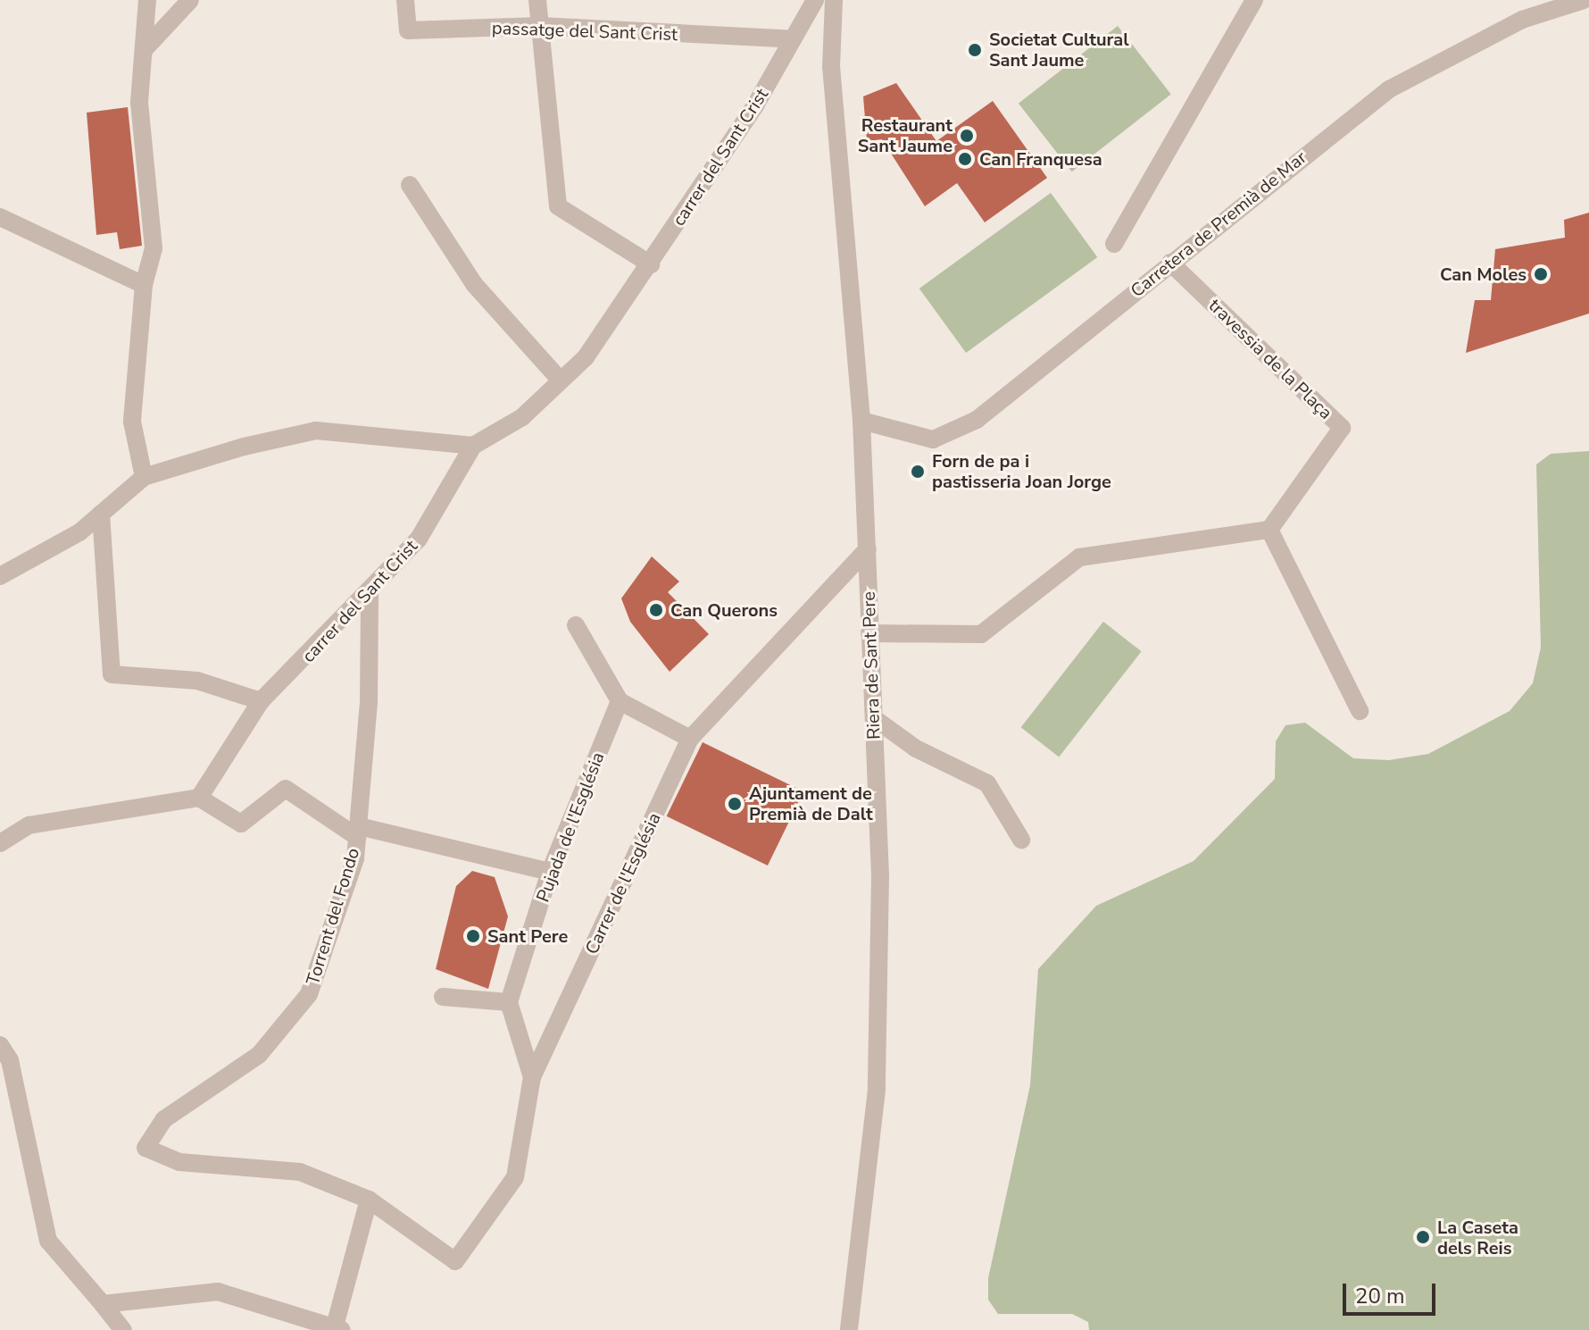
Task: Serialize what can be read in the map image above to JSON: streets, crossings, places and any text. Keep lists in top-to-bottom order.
{
  "streets": {
    "street": [
      "passatge del Sant Crist",
      "carrer del Sant Crist",
      "Carretera de Premià de Mar",
      "travessia de la Plaça",
      "Riera de Sant Pere",
      "Pujada de l'Església",
      "Carrer de l'Església",
      "Torrent del Fondo"
    ]
  },
  "crossings": [
    ["passatge del Sant Crist", "carrer del Sant Crist"],
    ["carrer del Sant Crist", "Torrent del Fondo"],
    ["Carretera de Premià de Mar", "travessia de la Plaça"],
    ["Carretera de Premià de Mar", "Riera de Sant Pere"],
    ["Riera de Sant Pere", "Carrer de l'Església"],
    ["Carrer de l'Església", "Torrent del Fondo"]
  ],
  "places": [
    "Societat Cultural Sant Jaume",
    "Restaurant Sant Jaume",
    "Can Franquesa",
    "Can Moles",
    "Forn de pa i pastisseria Joan Jorge",
    "Can Querons",
    "Ajuntament de Premià de Dalt",
    "Sant Pere",
    "La Caseta dels Reis"
  ],
  "scale_bar": "20 m"
}
